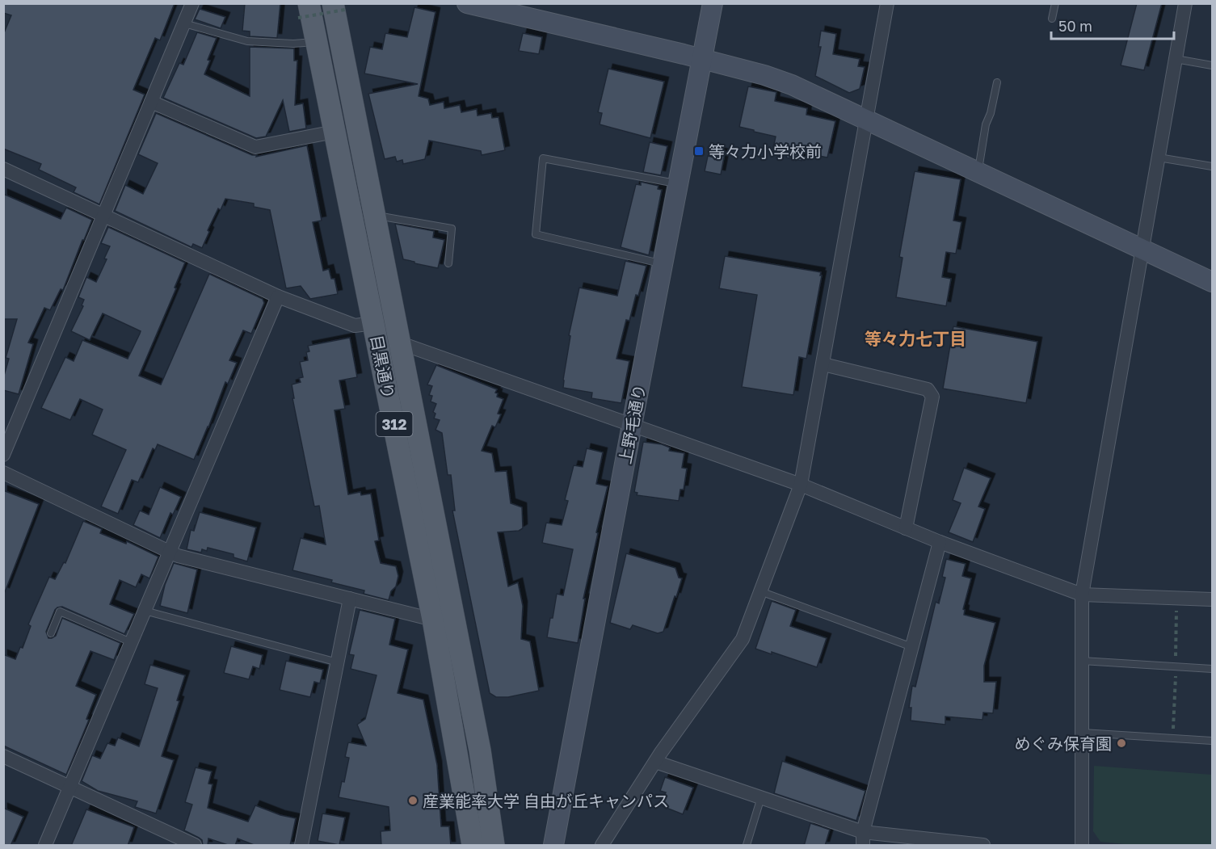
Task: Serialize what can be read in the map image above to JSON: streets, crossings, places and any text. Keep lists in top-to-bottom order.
{
  "streets": {
    "main road": ["目黒通り", "312"],
    "street": ["上野毛通り"]
  },
  "districts": ["等々力七丁目"],
  "places": {
    "transit": ["等々力小学校前"],
    "other": ["めぐみ保育園", "産業能率大学 自由が丘キャンパス"]
  },
  "scale_bar": "50 m"
}
